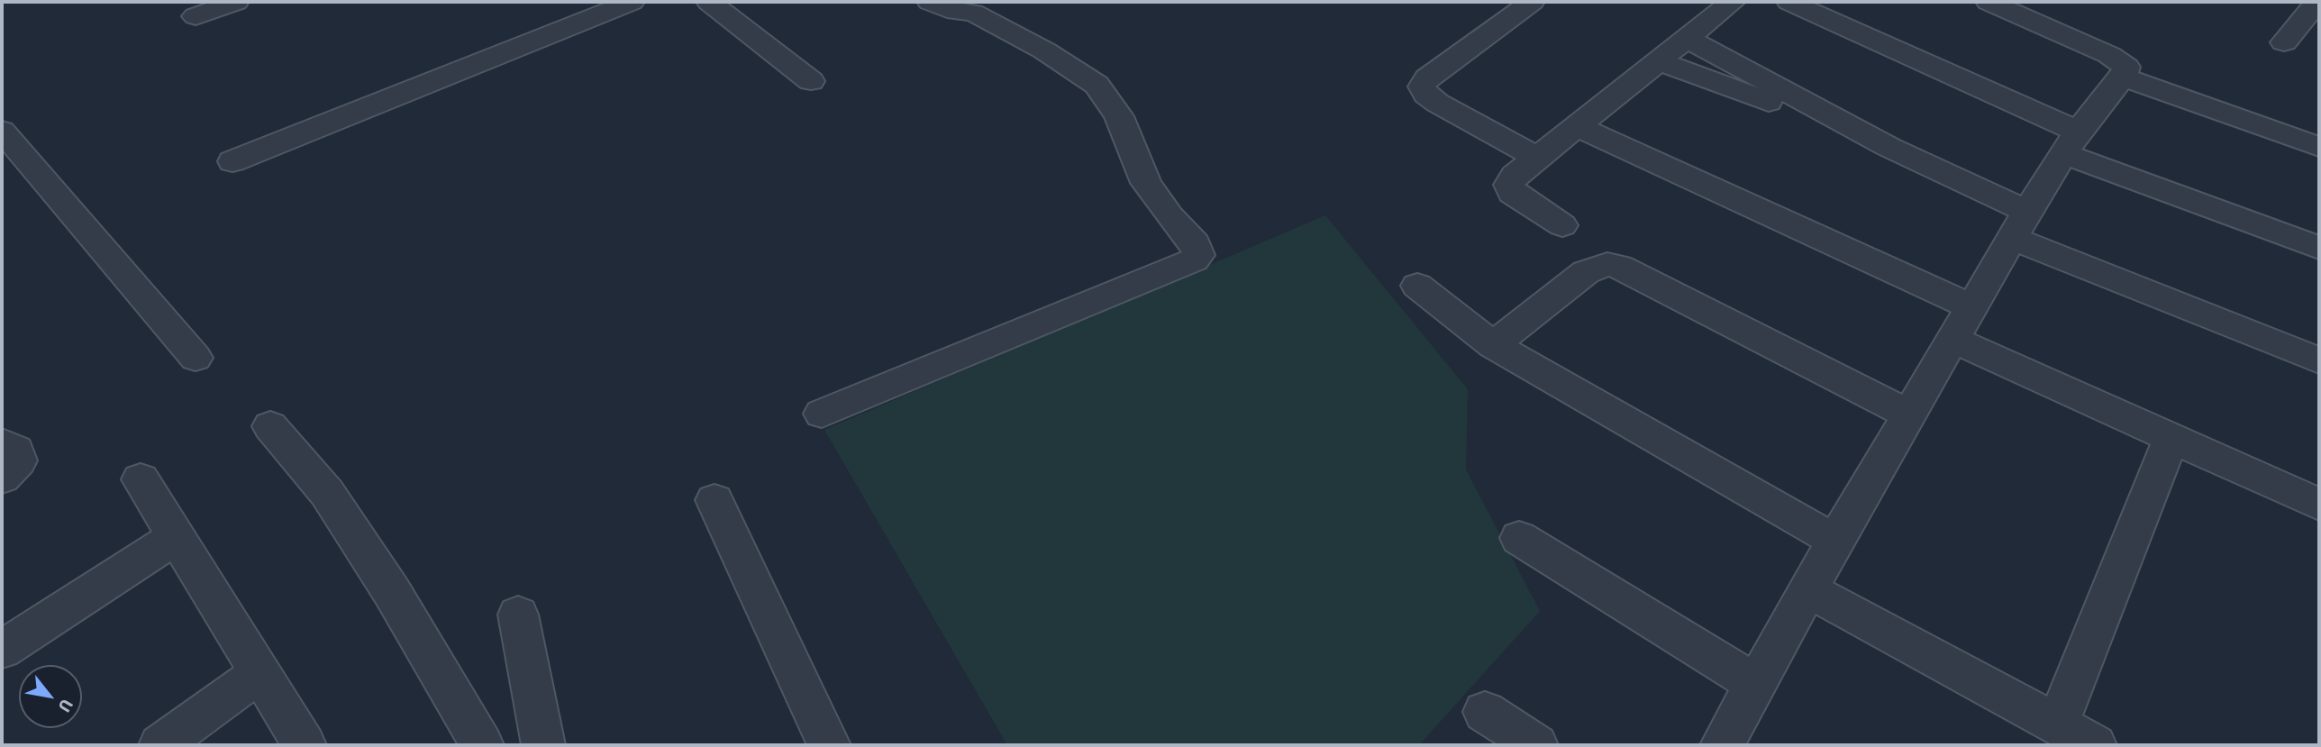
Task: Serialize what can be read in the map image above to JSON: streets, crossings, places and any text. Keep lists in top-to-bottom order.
{
  "north": "bottom right"
}
